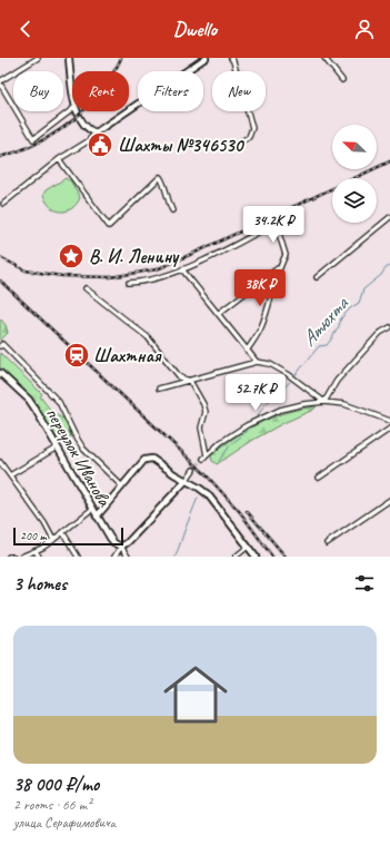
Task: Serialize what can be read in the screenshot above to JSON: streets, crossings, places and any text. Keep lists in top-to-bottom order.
{
  "streets": {
    "main road": ["переулок Иванова"]
  },
  "water": ["Атюхта"],
  "places": {
    "public building": ["Шахты №346530"],
    "place": ["В. И. Ленину"],
    "station": ["Шахтная"]
  },
  "scale_bar": "200 m",
  "north": "top left",
  "page": {
    "header": "Dwello",
    "chip": [
      "Buy",
      "Rent",
      "Filters",
      "New"
    ],
    "price": ["34.2K ₽", "38K ₽", "52.7K ₽"],
    "scale": "200 m",
    "heading": "3 homes",
    "list": [
      {
        "name": "38 000 ₽/mo",
        "note": "2 rooms · 66 m² · улица Серафимовича"
      }
    ]
  }
}
